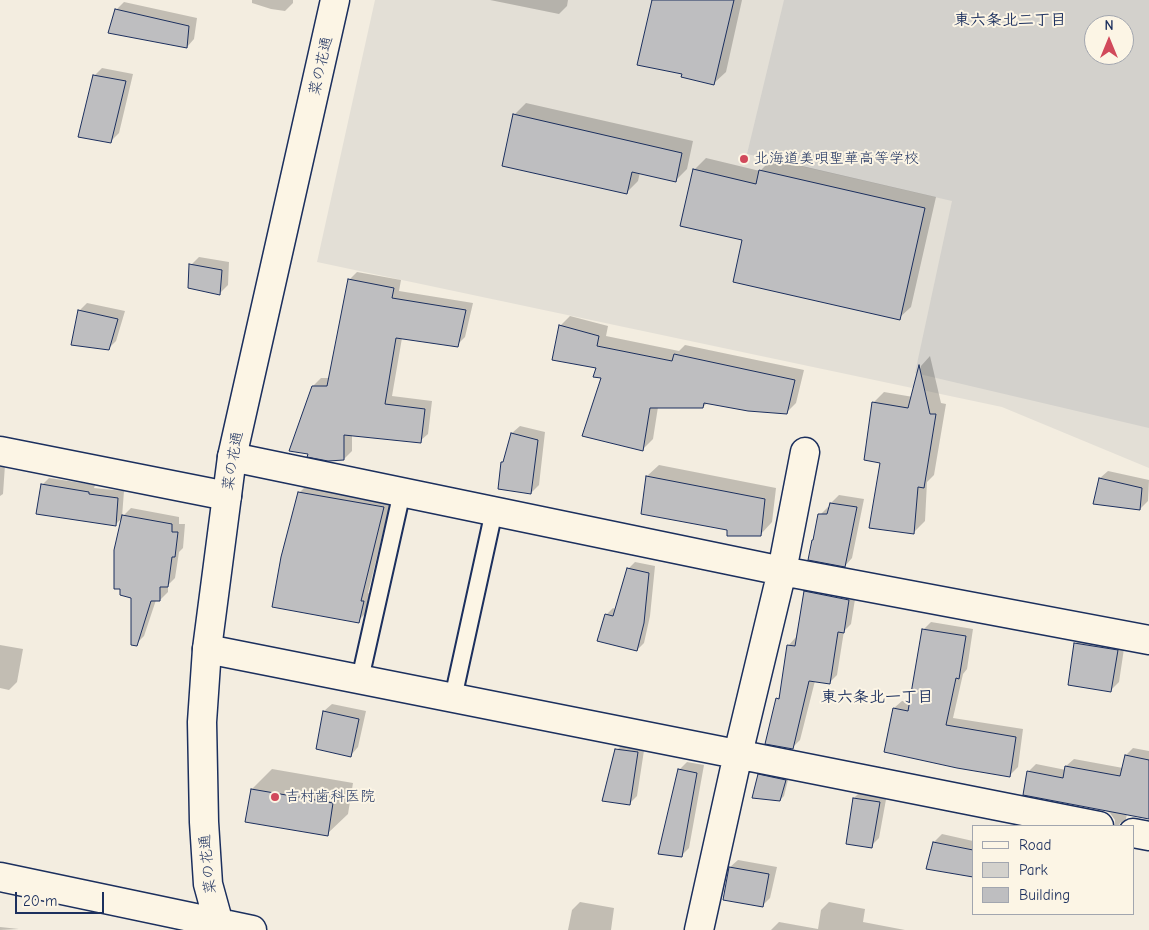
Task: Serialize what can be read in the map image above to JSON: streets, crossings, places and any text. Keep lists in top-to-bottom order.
{
  "streets": {
    "street": ["菜の花通"]
  },
  "districts": ["東六条北二丁目", "東六条北一丁目"],
  "places": ["北海道美唄聖華高等学校", "吉村歯科医院"],
  "legend": ["Road", "Park", "Building"],
  "scale_bar": "20 m",
  "north": "top"
}
